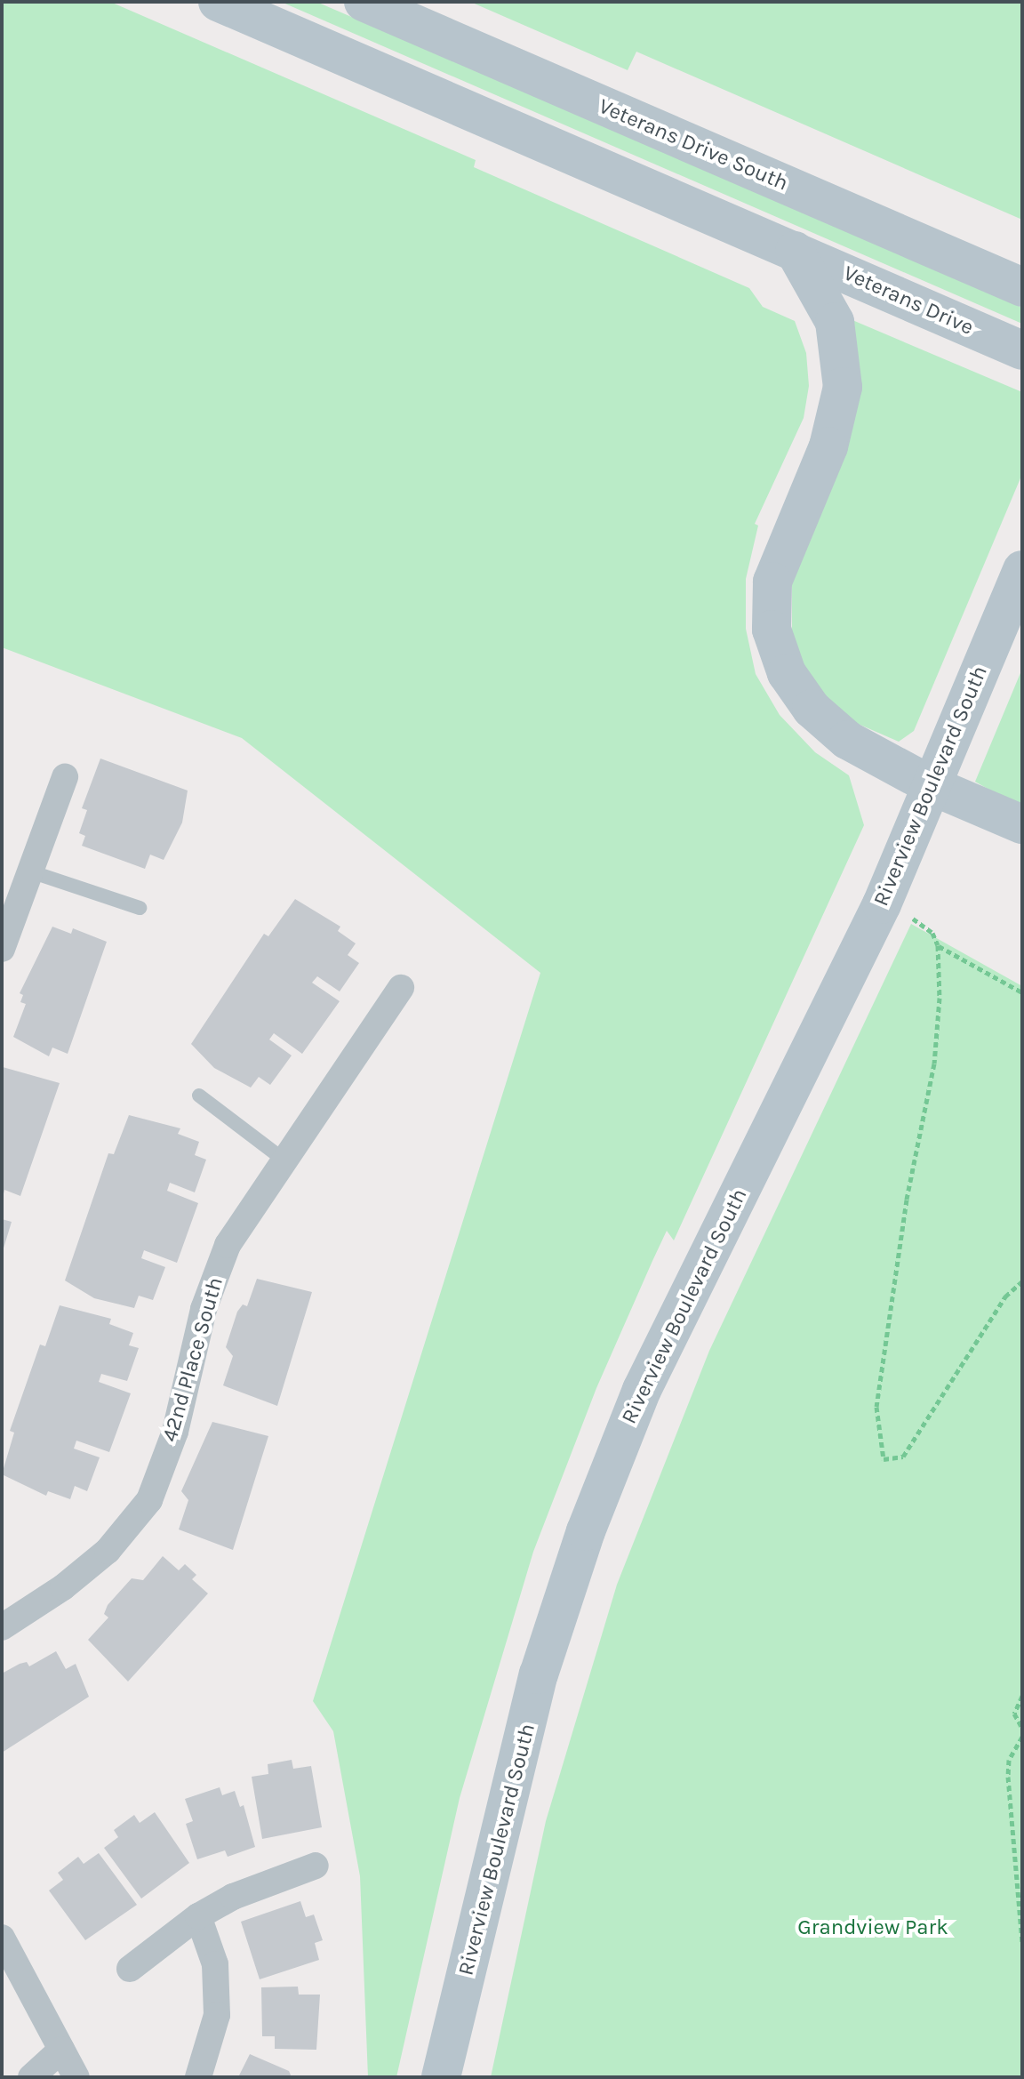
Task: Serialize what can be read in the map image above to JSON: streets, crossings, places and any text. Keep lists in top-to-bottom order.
{
  "streets": {
    "main road": ["Veterans Drive South", "Veterans Drive", "Riverview Boulevard South"],
    "street": ["42nd Place South"]
  },
  "parks": ["Grandview Park"]
}
